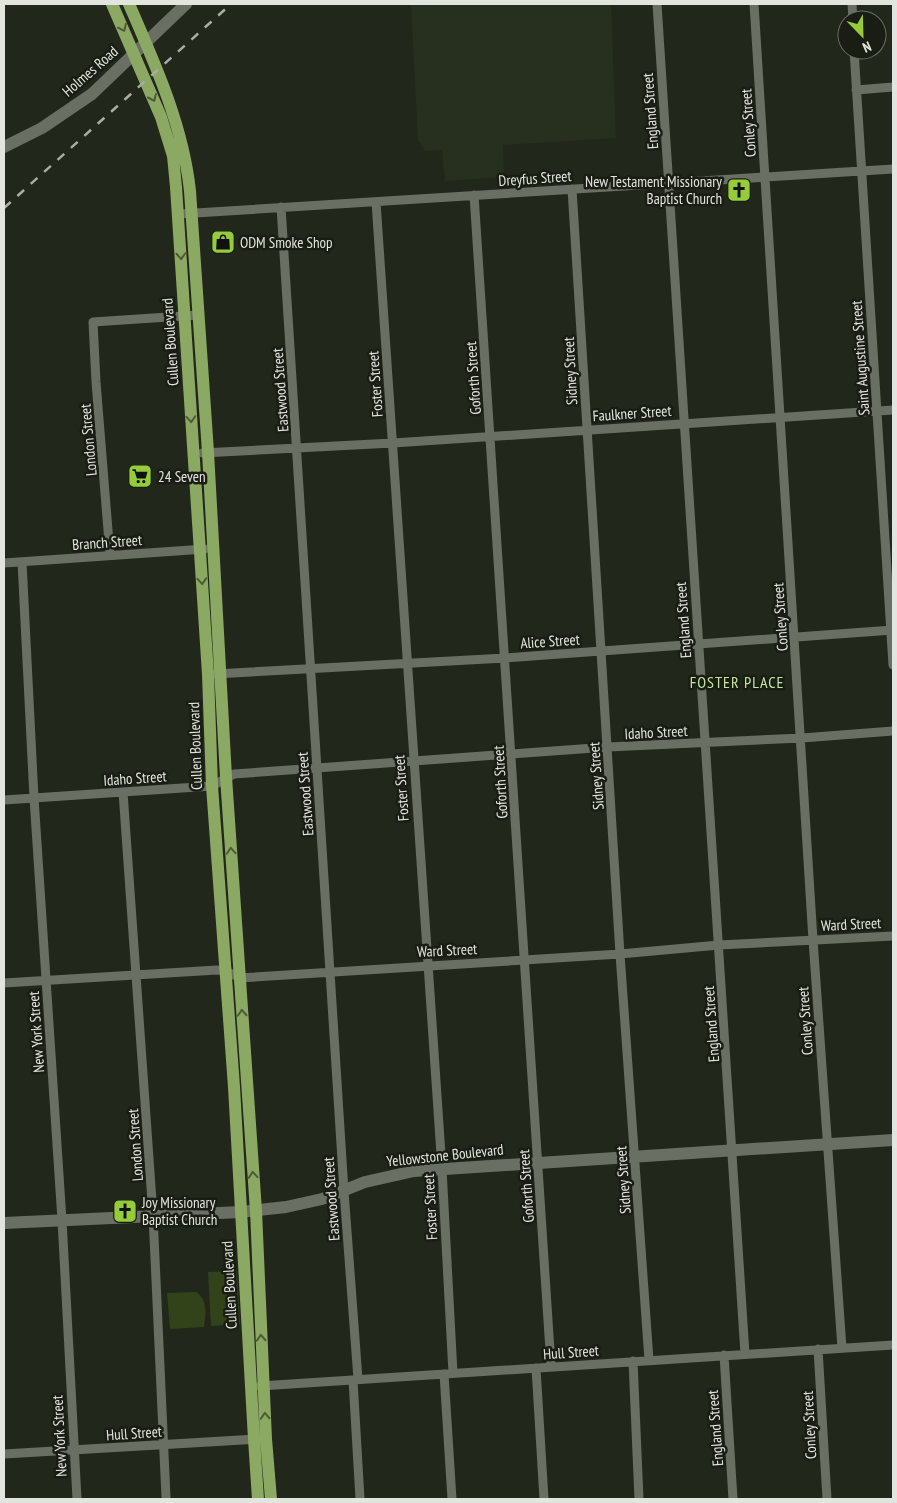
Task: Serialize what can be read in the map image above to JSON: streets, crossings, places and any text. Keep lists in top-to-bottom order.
{
  "streets": {
    "main road": ["Cullen Boulevard"],
    "street": [
      "Holmes Road",
      "England Street",
      "Conley Street",
      "Dreyfus Street",
      "Saint Augustine Street",
      "Sidney Street",
      "Goforth Street",
      "Foster Street",
      "Eastwood Street",
      "Faulkner Street",
      "London Street",
      "Branch Street",
      "Alice Street",
      "Idaho Street",
      "Ward Street",
      "New York Street",
      "Yellowstone Boulevard",
      "Hull Street"
    ]
  },
  "crossings": [
    ["Holmes Road", "Cullen Boulevard"],
    ["England Street", "Dreyfus Street"],
    ["England Street", "Faulkner Street"],
    ["England Street", "Alice Street"],
    ["England Street", "Idaho Street"],
    ["England Street", "Ward Street"],
    ["England Street", "Yellowstone Boulevard"],
    ["England Street", "Hull Street"],
    ["Conley Street", "Dreyfus Street"],
    ["Conley Street", "Faulkner Street"],
    ["Conley Street", "Alice Street"],
    ["Conley Street", "Idaho Street"],
    ["Conley Street", "Ward Street"],
    ["Conley Street", "Yellowstone Boulevard"],
    ["Conley Street", "Hull Street"],
    ["Dreyfus Street", "Cullen Boulevard"],
    ["Dreyfus Street", "Saint Augustine Street"],
    ["Dreyfus Street", "Sidney Street"],
    ["Dreyfus Street", "Goforth Street"],
    ["Dreyfus Street", "Foster Street"],
    ["Dreyfus Street", "Eastwood Street"],
    ["Cullen Boulevard", "Faulkner Street"],
    ["Cullen Boulevard", "London Street"],
    ["Cullen Boulevard", "Branch Street"],
    ["Cullen Boulevard", "Alice Street"],
    ["Cullen Boulevard", "Idaho Street"],
    ["Cullen Boulevard", "Ward Street"],
    ["Cullen Boulevard", "Yellowstone Boulevard"],
    ["Cullen Boulevard", "Hull Street"],
    ["Saint Augustine Street", "Faulkner Street"],
    ["Saint Augustine Street", "Alice Street"],
    ["Sidney Street", "Faulkner Street"],
    ["Sidney Street", "Alice Street"],
    ["Sidney Street", "Idaho Street"],
    ["Sidney Street", "Ward Street"],
    ["Sidney Street", "Yellowstone Boulevard"],
    ["Sidney Street", "Hull Street"],
    ["Goforth Street", "Faulkner Street"],
    ["Goforth Street", "Alice Street"],
    ["Goforth Street", "Idaho Street"],
    ["Goforth Street", "Ward Street"],
    ["Goforth Street", "Yellowstone Boulevard"],
    ["Goforth Street", "Hull Street"],
    ["Foster Street", "Faulkner Street"],
    ["Foster Street", "Alice Street"],
    ["Foster Street", "Idaho Street"],
    ["Foster Street", "Ward Street"],
    ["Foster Street", "Yellowstone Boulevard"],
    ["Foster Street", "Hull Street"],
    ["Eastwood Street", "Faulkner Street"],
    ["Eastwood Street", "Alice Street"],
    ["Eastwood Street", "Idaho Street"],
    ["Eastwood Street", "Ward Street"],
    ["Eastwood Street", "Yellowstone Boulevard"],
    ["Eastwood Street", "Hull Street"],
    ["London Street", "Branch Street"],
    ["London Street", "Idaho Street"],
    ["London Street", "Yellowstone Boulevard"],
    ["London Street", "Hull Street"],
    ["Branch Street", "New York Street"],
    ["Idaho Street", "New York Street"],
    ["New York Street", "Yellowstone Boulevard"],
    ["New York Street", "Hull Street"]
  ],
  "districts": ["FOSTER PLACE"],
  "places": {
    "church": ["New Testament Missionary Baptist Church", "Joy Missionary Baptist Church"],
    "shop": ["ODM Smoke Shop"],
    "supermarket": ["24 Seven"]
  },
  "north": "bottom right"
}
